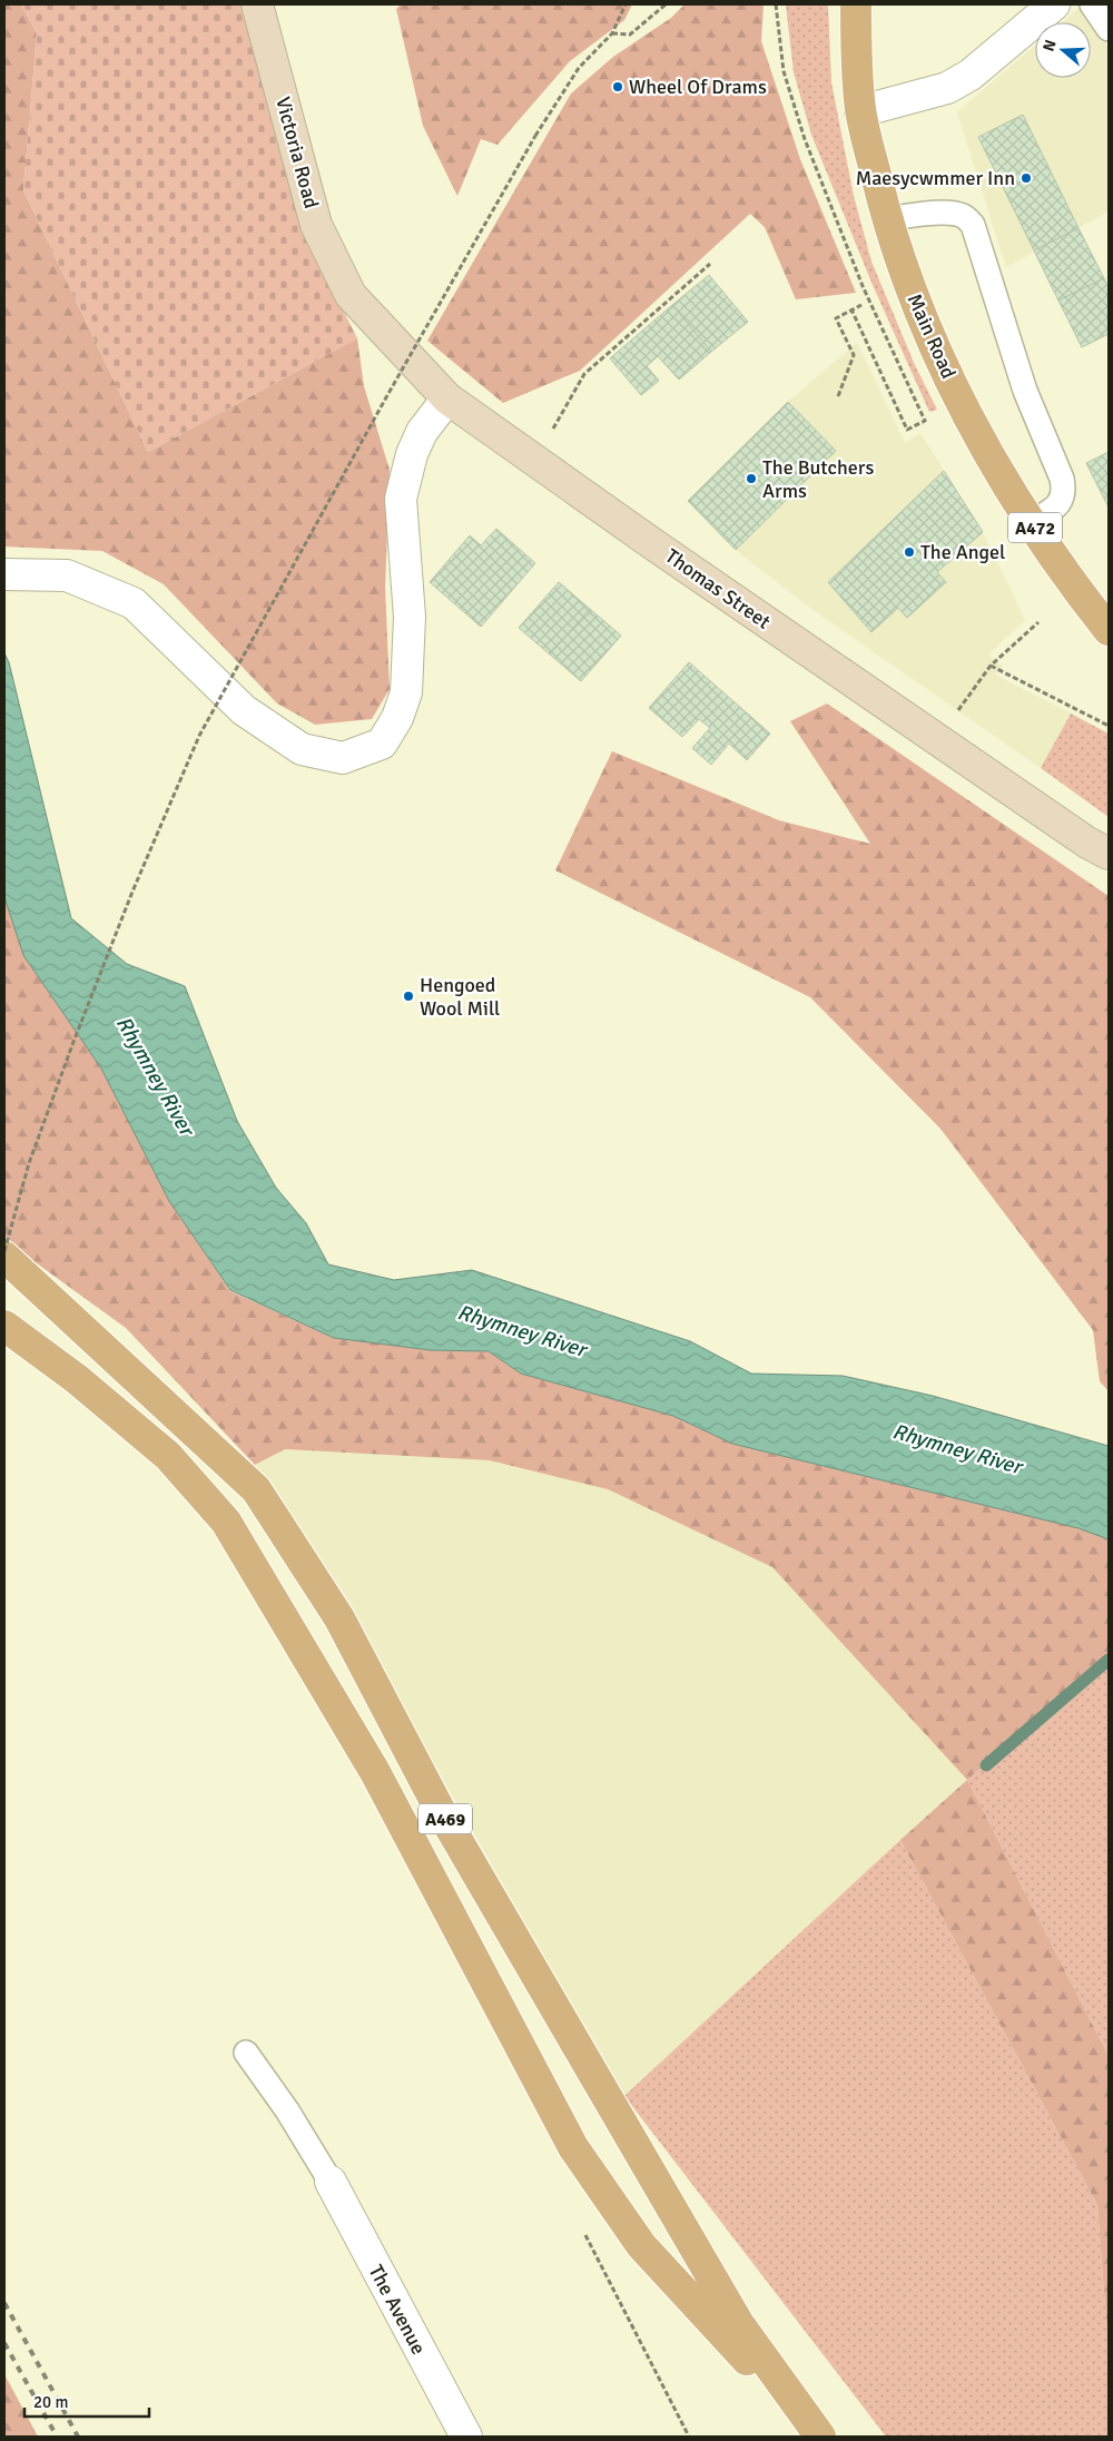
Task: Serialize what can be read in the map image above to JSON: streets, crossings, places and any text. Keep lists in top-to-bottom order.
{
  "streets": {
    "main road": [
      "Victoria Road",
      "Main Road",
      "A472",
      "Thomas Street",
      "A469"
    ],
    "street": ["The Avenue"]
  },
  "crossings": [
    ["Victoria Road", "Thomas Street"]
  ],
  "water": ["Rhymney River"],
  "places": [
    "Wheel Of Drams",
    "Maesycwmmer Inn",
    "The Butchers Arms",
    "The Angel",
    "Hengoed Wool Mill"
  ],
  "scale_bar": "20 m",
  "north": "left"
}
